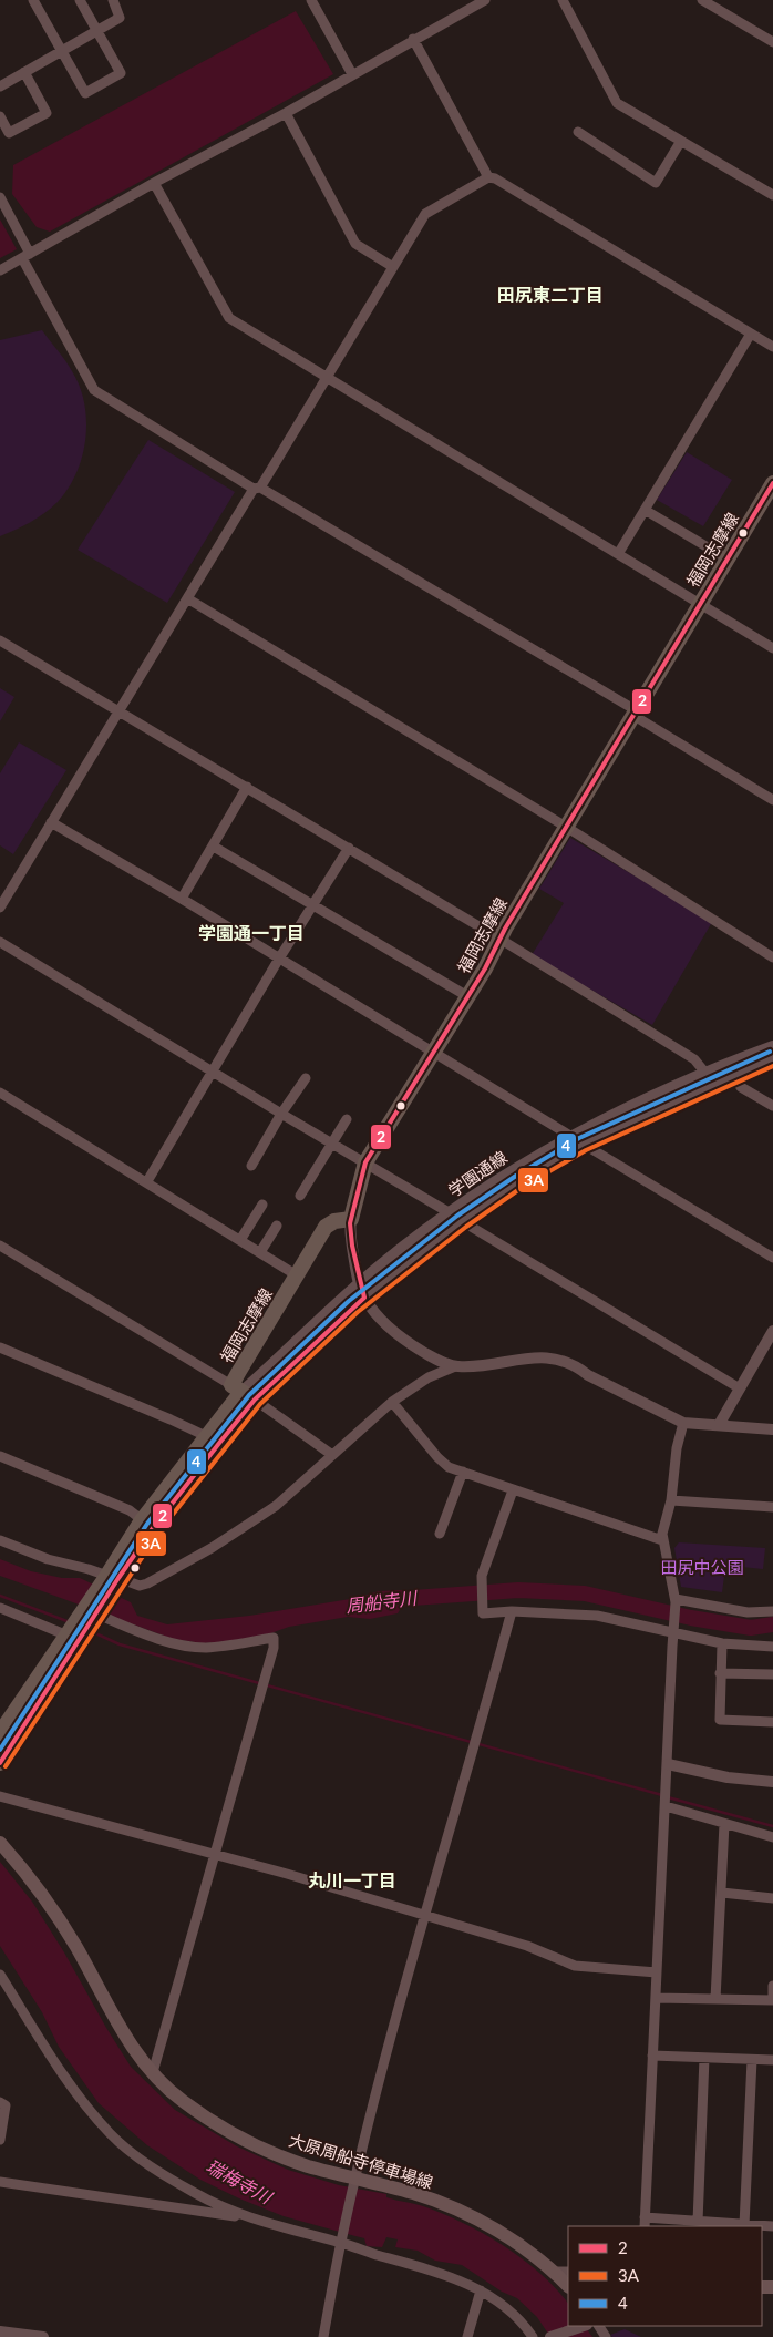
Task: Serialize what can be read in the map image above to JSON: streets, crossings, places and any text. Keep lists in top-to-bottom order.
{
  "streets": {
    "main road": ["福岡志摩線", "大原周船寺停車場線"],
    "street": ["学園通線"]
  },
  "crossings": [
    ["福岡志摩線", "学園通線"]
  ],
  "districts": ["田尻東二丁目", "学園通一丁目", "丸川一丁目"],
  "water": ["周船寺川", "瑞梅寺川"],
  "parks": ["田尻中公園"],
  "lines": ["transit line 2", "transit line 4", "transit line 3A"],
  "legend": ["2", "3A", "4"]
}
